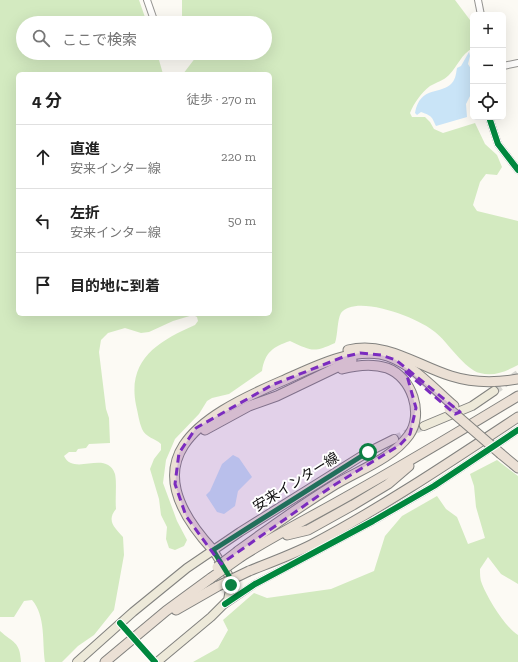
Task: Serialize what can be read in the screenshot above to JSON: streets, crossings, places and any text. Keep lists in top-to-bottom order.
{
  "streets": {
    "main road": ["安来インター線"]
  },
  "page": {
    "map_buttons": ["+", "−"],
    "search": "ここで検索",
    "heading": ["4 分", "徒歩 · 270 m"],
    "list": [
      ["直進", "安来インター線", "220 m"],
      ["左折", "安来インター線", "50 m"],
      "目的地に到着"
    ]
  }
}
